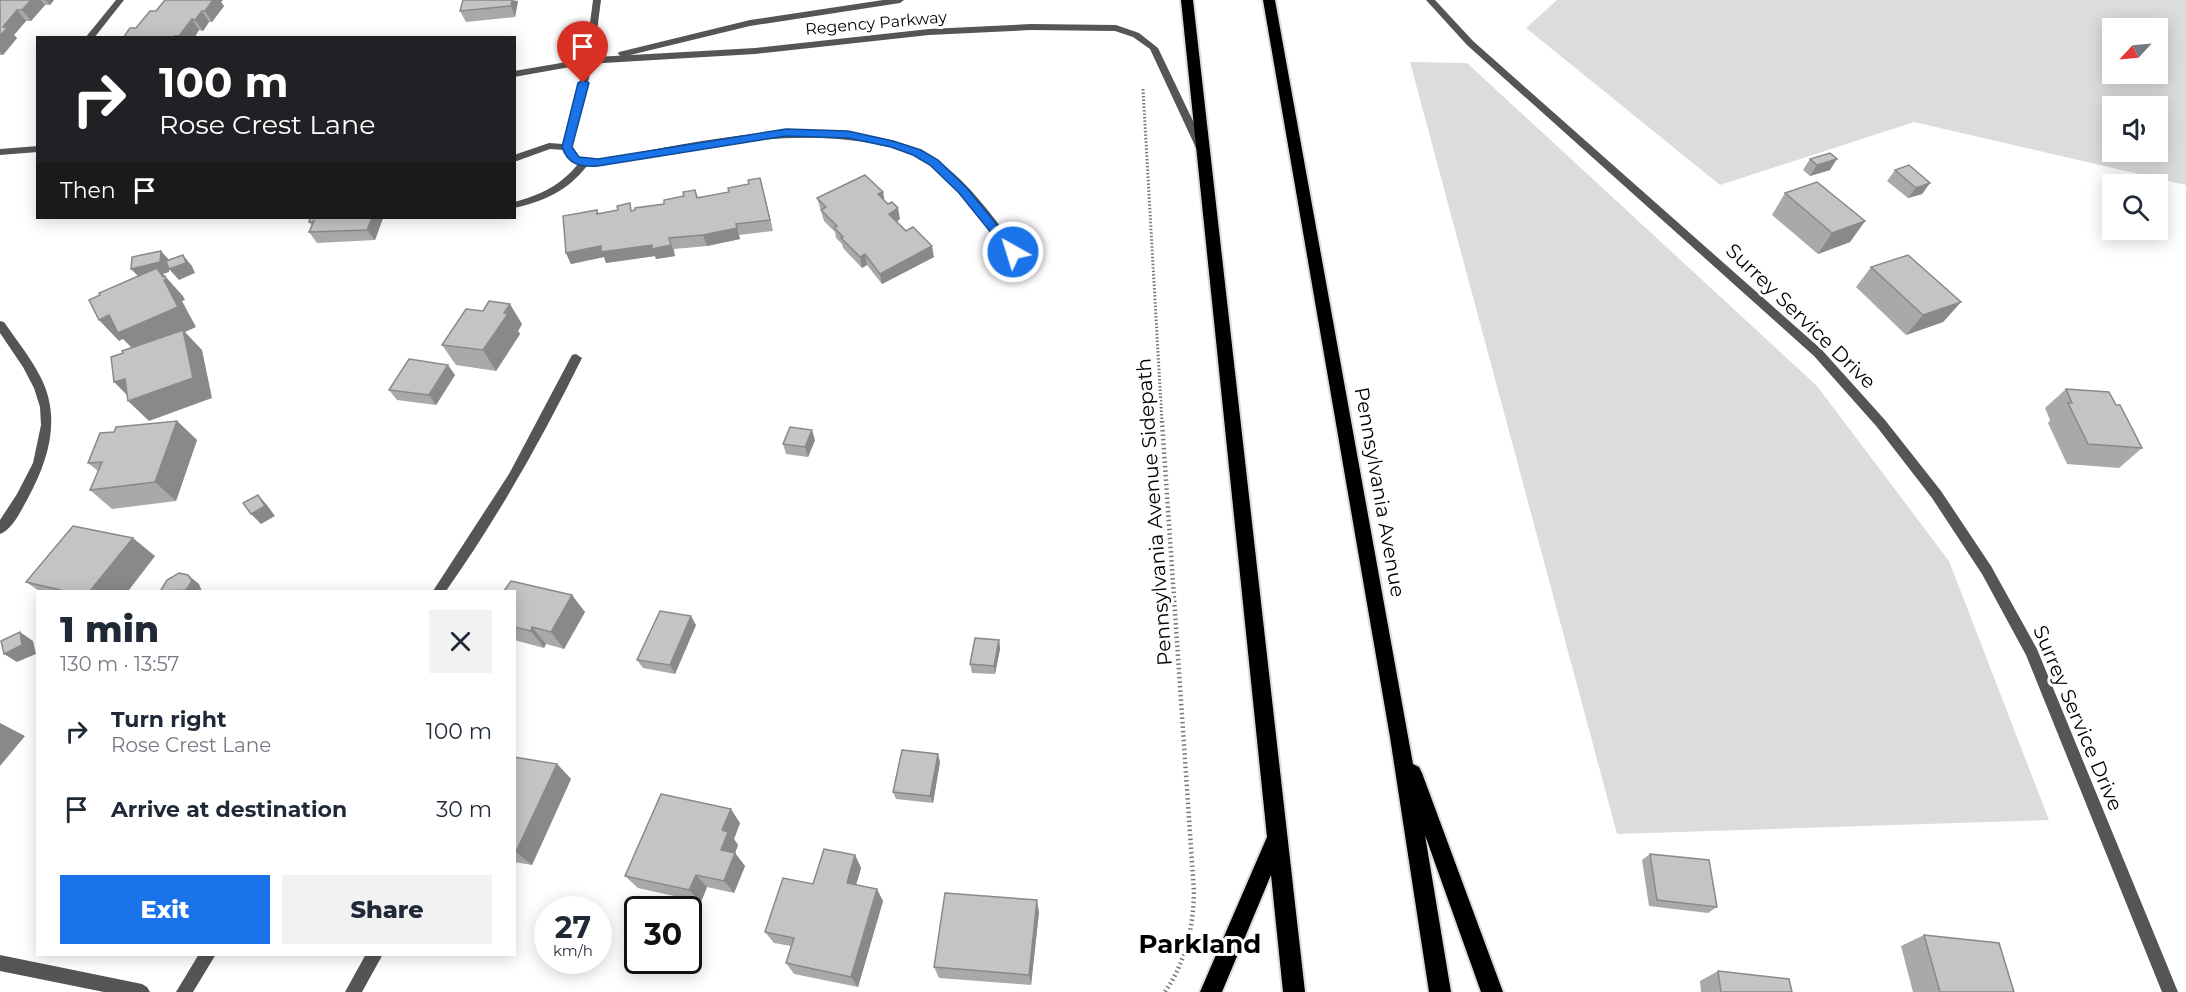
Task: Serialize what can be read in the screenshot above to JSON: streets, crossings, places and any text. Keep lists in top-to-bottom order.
{
  "streets": {
    "highway": ["Pennsylvania Avenue"],
    "street": ["Regency Parkway", "Surrey Service Drive"],
    "path": ["Pennsylvania Avenue Sidepath"]
  },
  "districts": ["Parkland"],
  "north": "bottom left",
  "page": {
    "turn": ["100 m", "Rose Crest Lane"],
    "then": "Then",
    "heading": ["1 min", "130 m · 13:57"],
    "list": [
      {
        "name": "Turn right",
        "note": "Rose Crest Lane",
        "value": "100 m"
      },
      {
        "name": "Arrive at destination",
        "value": "30 m"
      }
    ],
    "buttons": ["Exit", "Share"],
    "speed": "27 km/h",
    "limit": "30"
  }
}
